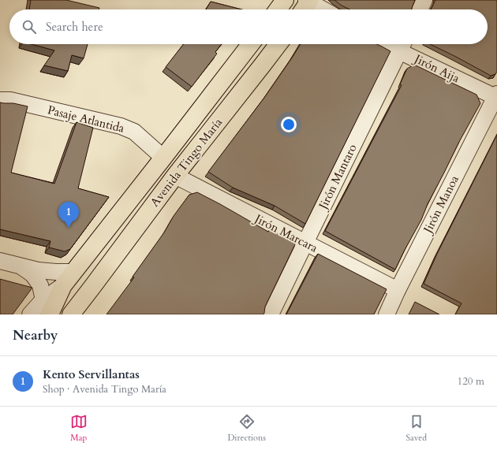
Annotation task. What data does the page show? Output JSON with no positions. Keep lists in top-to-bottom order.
{
  "streets": {
    "main road": ["Avenida Tingo María"],
    "street": [
      "Jirón Aija",
      "Pasaje Atlantida",
      "Jirón Mantaro",
      "Jirón Manoa",
      "Jirón Marcara"
    ]
  },
  "crossings": [
    ["Jirón Aija", "Jirón Mantaro"],
    ["Jirón Aija", "Jirón Manoa"],
    ["Pasaje Atlantida", "Avenida Tingo María"],
    ["Avenida Tingo María", "Jirón Marcara"],
    ["Jirón Mantaro", "Jirón Marcara"],
    ["Jirón Manoa", "Jirón Marcara"]
  ],
  "page": {
    "search": "Search here",
    "pins": "1",
    "heading": "Nearby",
    "list": [
      {
        "mark": "1",
        "name": "Kento Servillantas",
        "note": "Shop · Avenida Tingo María",
        "value": "120 m"
      }
    ],
    "nav": ["Map", "Directions", "Saved"]
  }
}
